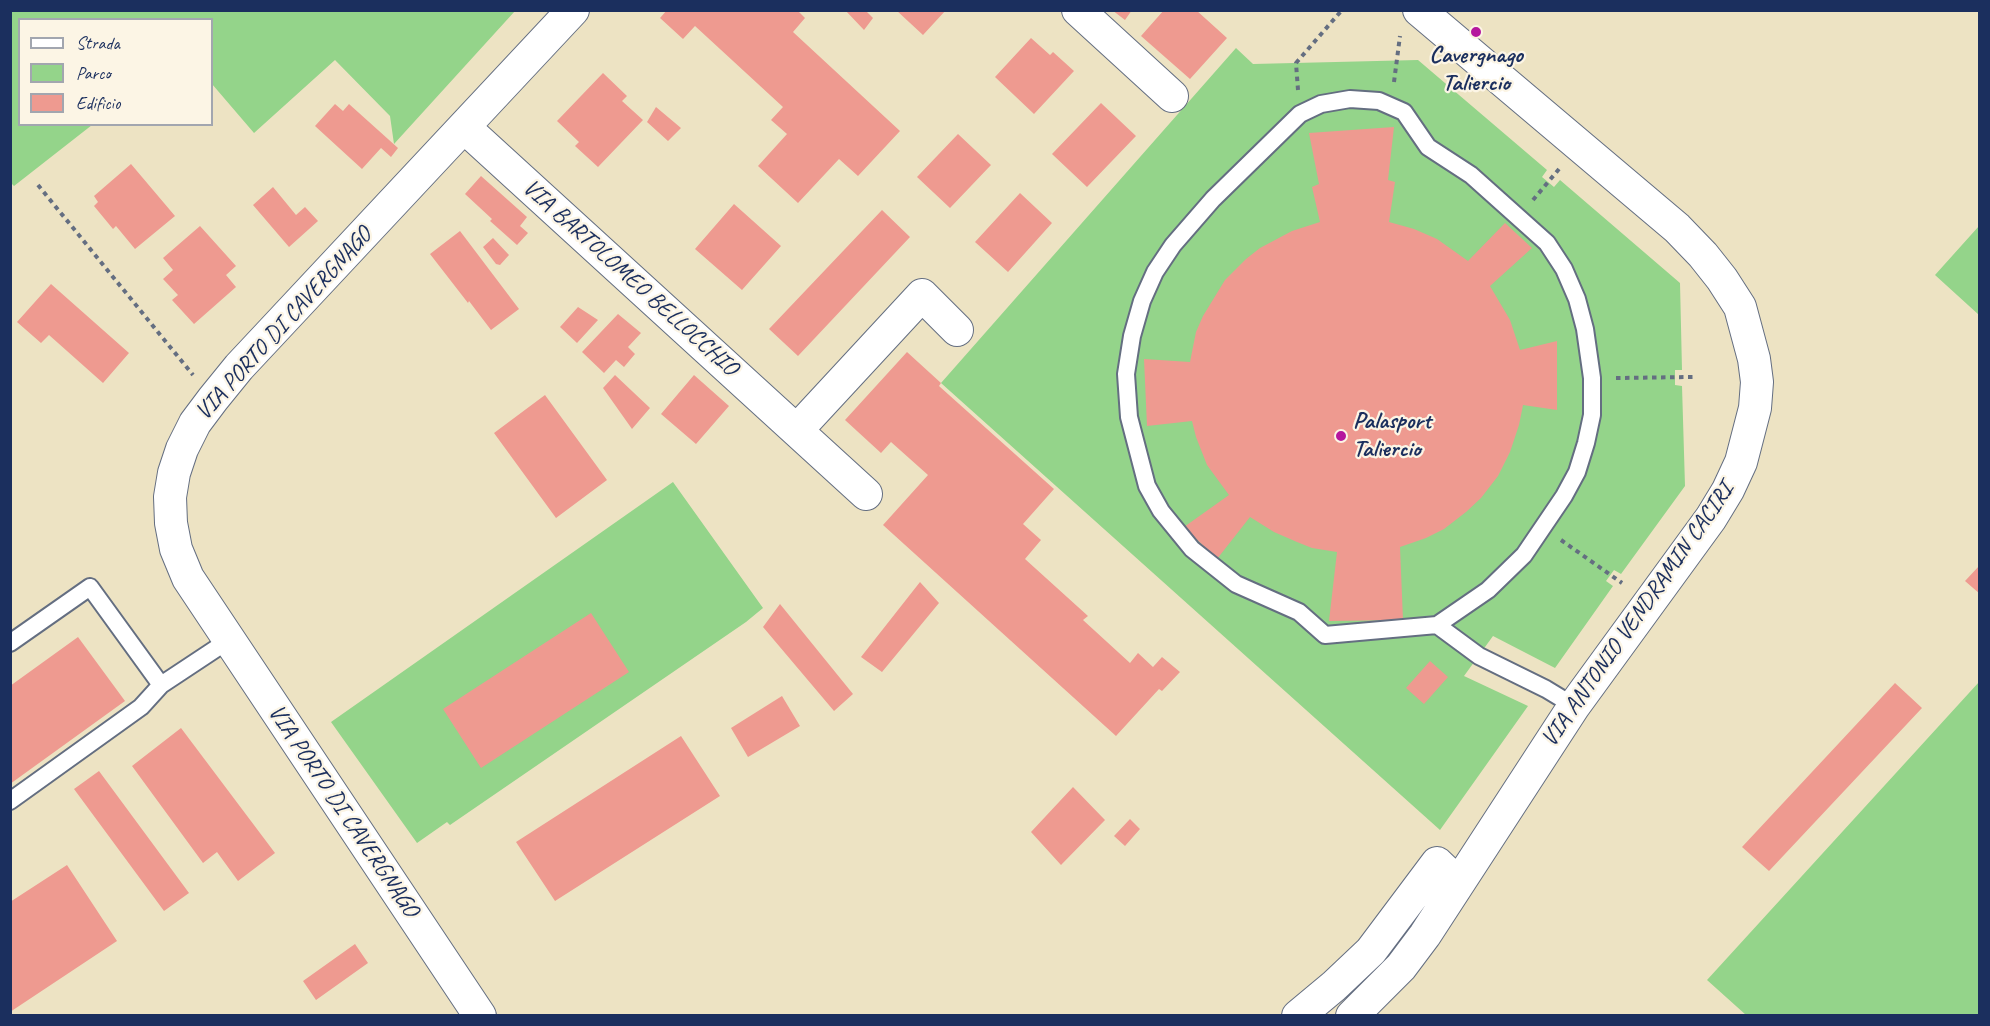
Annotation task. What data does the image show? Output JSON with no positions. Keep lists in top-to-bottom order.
{
  "streets": {
    "street": ["VIA BARTOLOMEO BELLOCCHIO", "VIA PORTO DI CAVERGNAGO", "VIA ANTONIO VENDRAMIN CACIRI"]
  },
  "crossings": [
    ["VIA BARTOLOMEO BELLOCCHIO", "VIA PORTO DI CAVERGNAGO"]
  ],
  "places": ["Cavergnago Taliercio", "Palasport Taliercio"],
  "legend": ["Strada", "Parco", "Edificio"]
}
